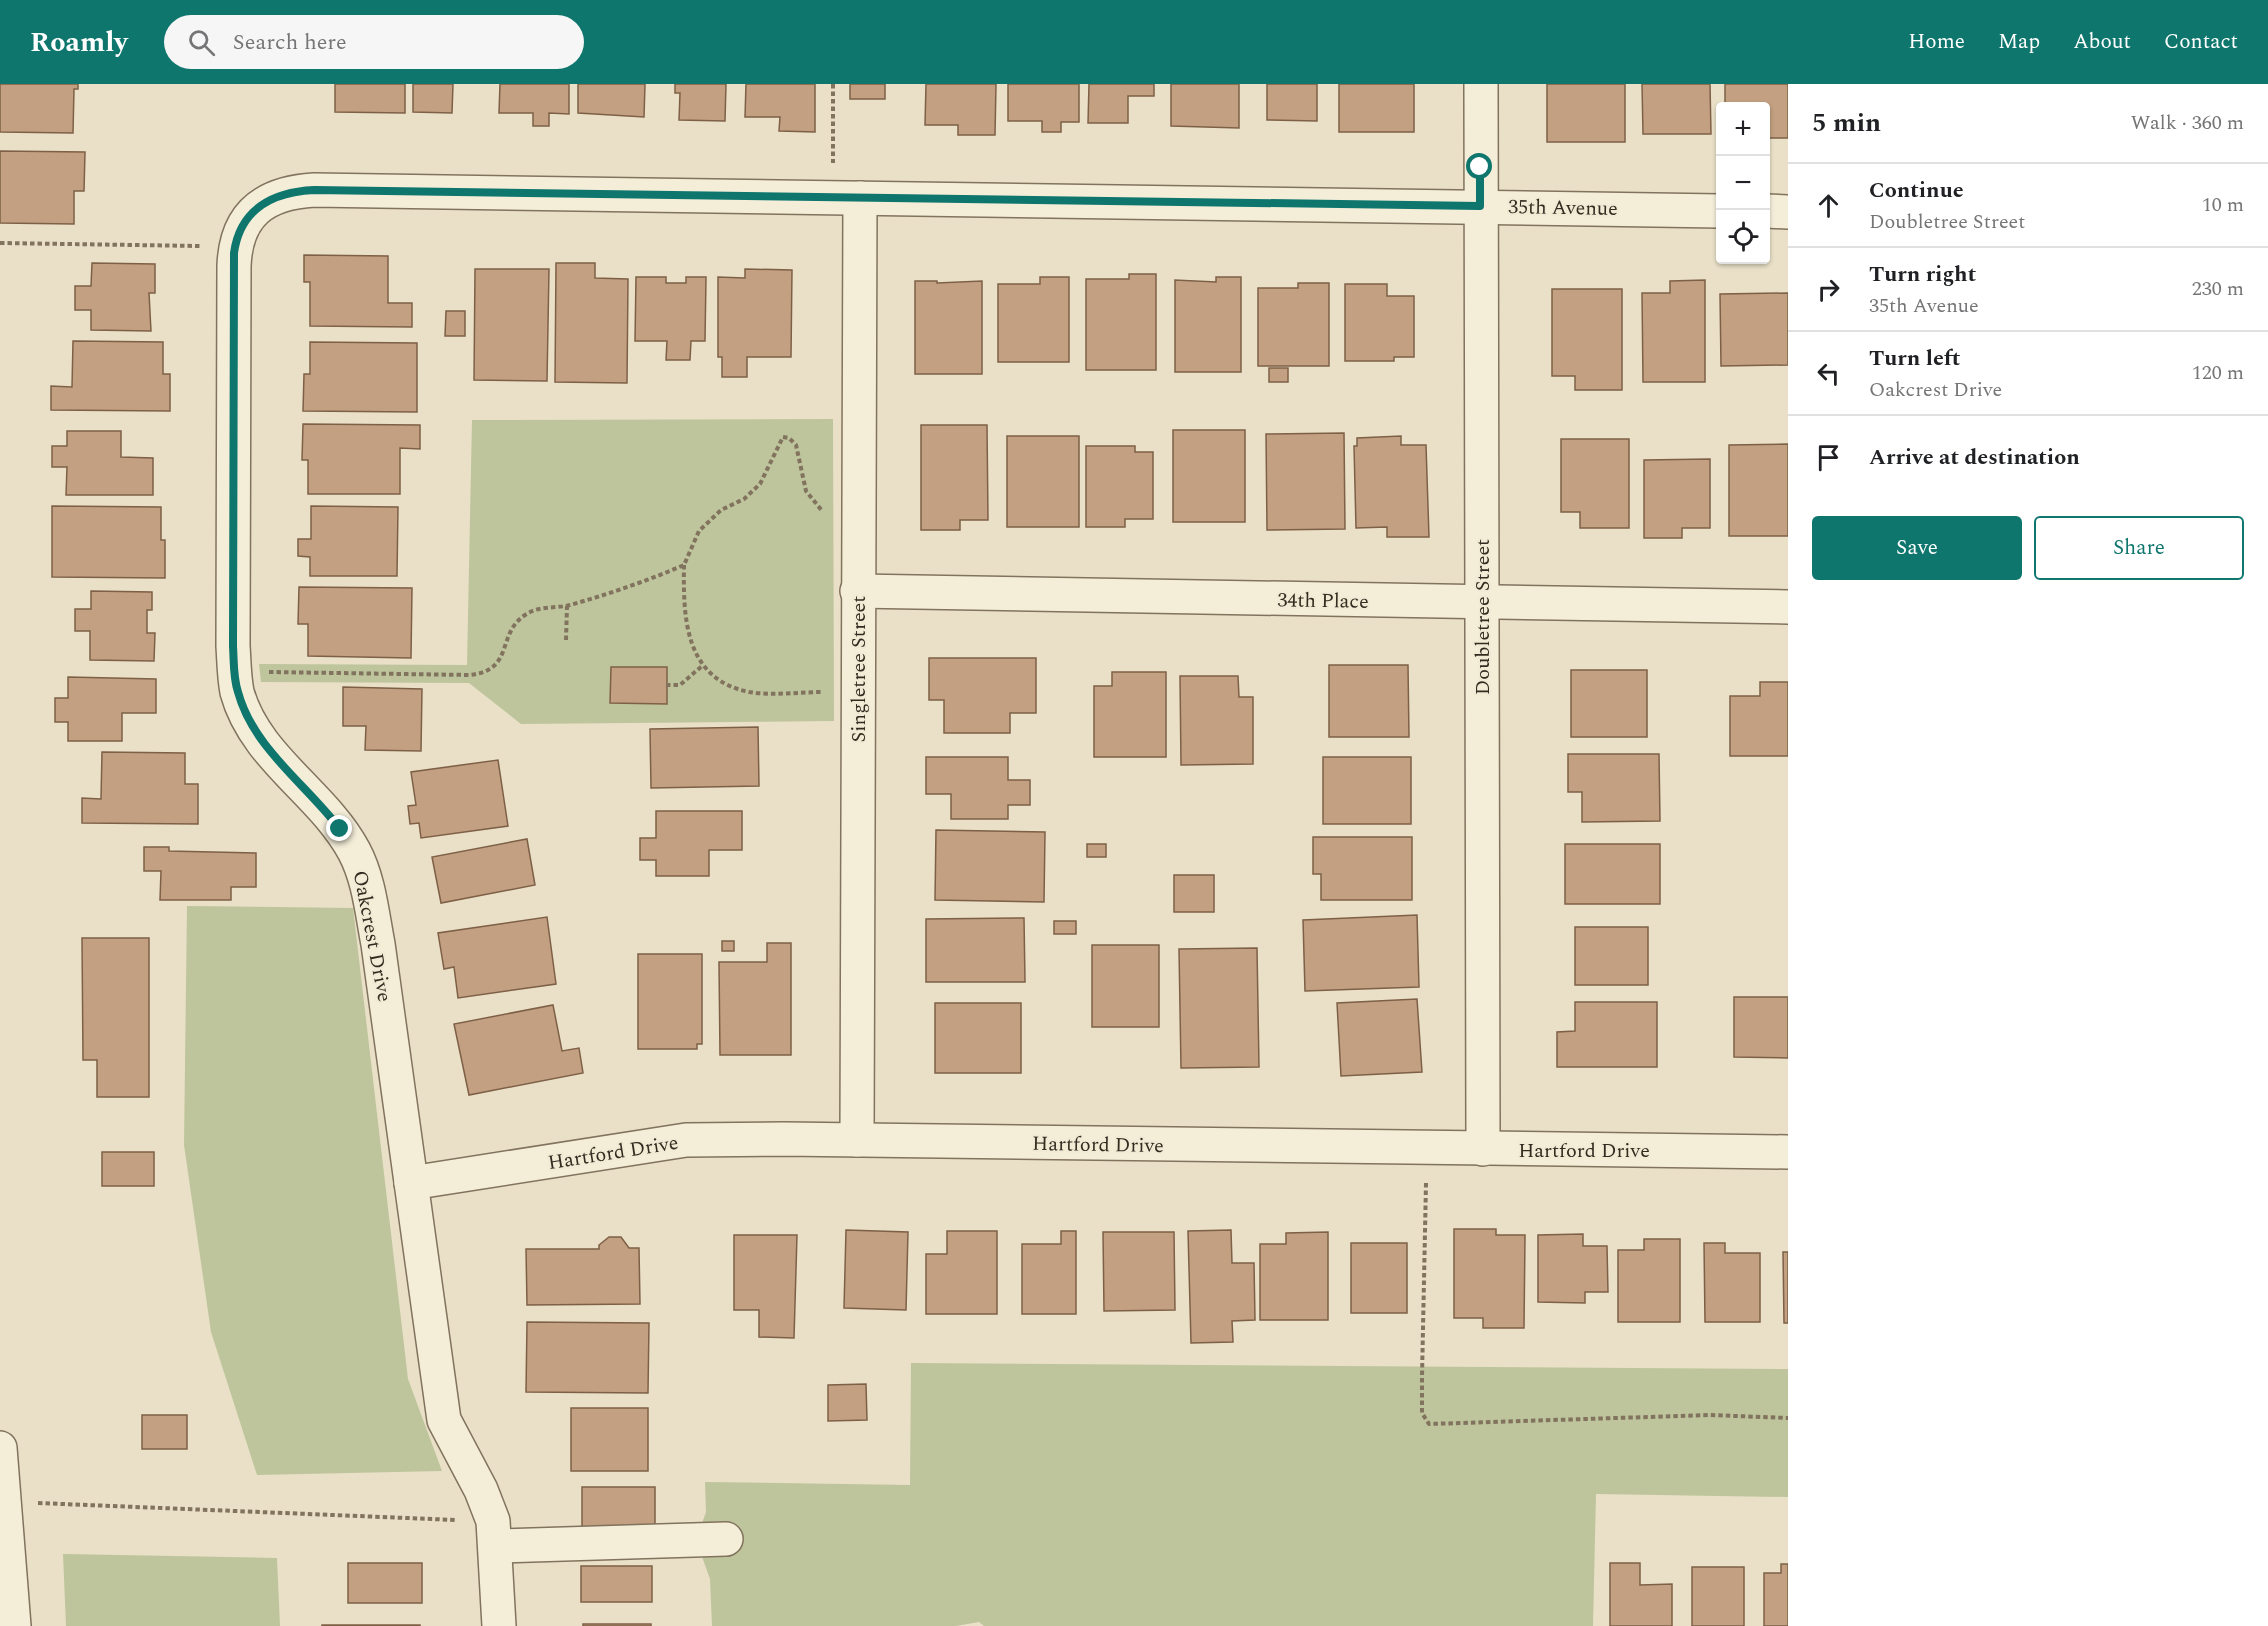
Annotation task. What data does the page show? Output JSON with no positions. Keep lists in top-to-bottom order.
{
  "streets": {
    "street": [
      "35th Avenue",
      "34th Place",
      "Doubletree Street",
      "Singletree Street",
      "Oakcrest Drive",
      "Hartford Drive"
    ]
  },
  "crossings": [
    ["35th Avenue", "Doubletree Street"],
    ["35th Avenue", "Singletree Street"],
    ["35th Avenue", "Oakcrest Drive"],
    ["34th Place", "Doubletree Street"],
    ["34th Place", "Singletree Street"],
    ["Doubletree Street", "Hartford Drive"],
    ["Singletree Street", "Hartford Drive"],
    ["Oakcrest Drive", "Hartford Drive"]
  ],
  "page": {
    "header": "Roamly",
    "search": "Search here",
    "nav": [
      "Home",
      "Map",
      "About",
      "Contact"
    ],
    "heading": ["5 min", "Walk · 360 m"],
    "map_buttons": ["+", "−"],
    "list": [
      ["Continue", "Doubletree Street", "10 m"],
      ["Turn right", "35th Avenue", "230 m"],
      ["Turn left", "Oakcrest Drive", "120 m"],
      "Arrive at destination"
    ],
    "buttons": ["Save", "Share"]
  }
}
